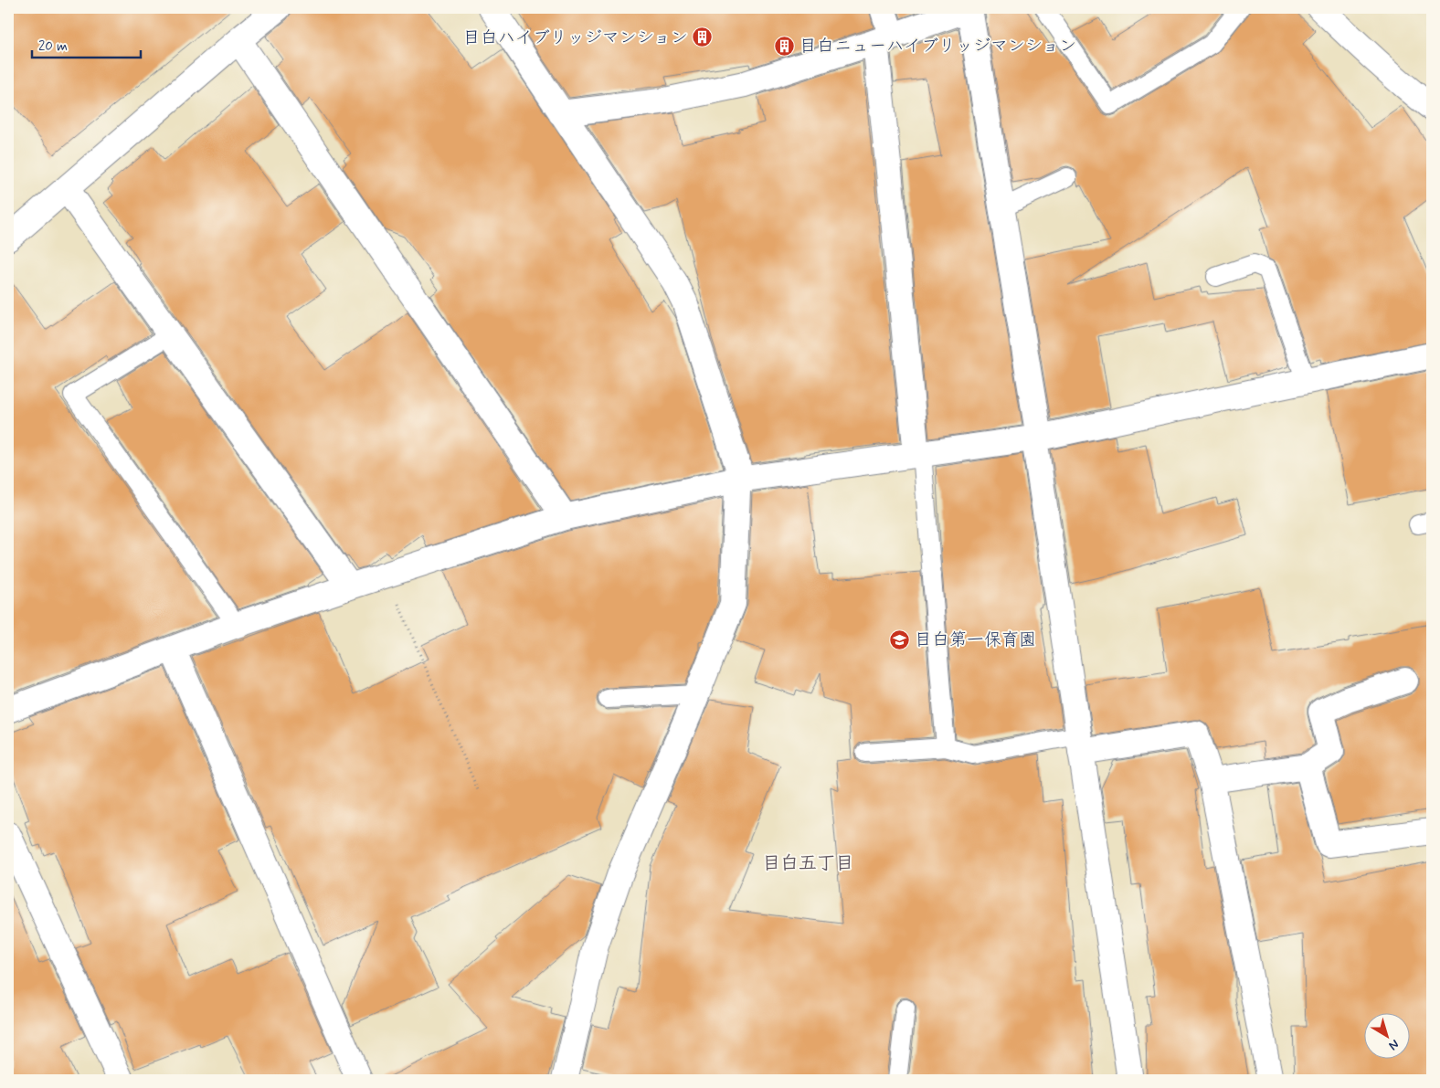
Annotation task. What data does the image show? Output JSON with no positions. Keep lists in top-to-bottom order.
{
  "districts": ["目白五丁目"],
  "places": {
    "building": ["目白ハイブリッジマンション", "目白ニューハイブリッジマンション"],
    "school or university": ["目白第一保育園"]
  },
  "scale_bar": "20 m",
  "north": "bottom right"
}
